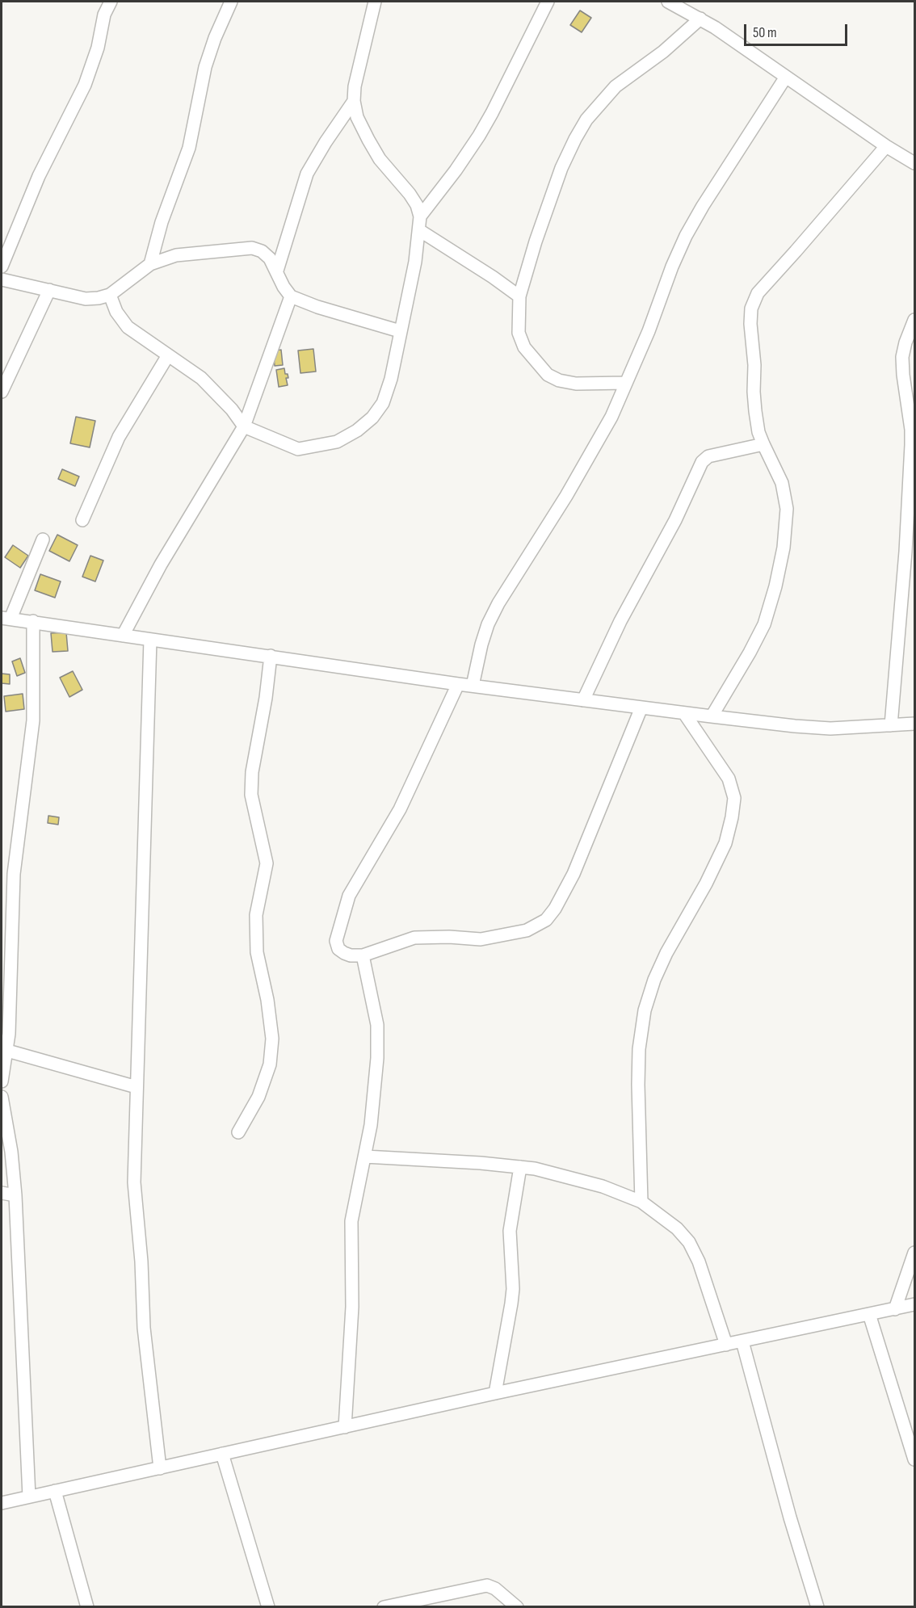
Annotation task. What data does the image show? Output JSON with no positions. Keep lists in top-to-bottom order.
{
  "scale_bar": "50 m"
}
